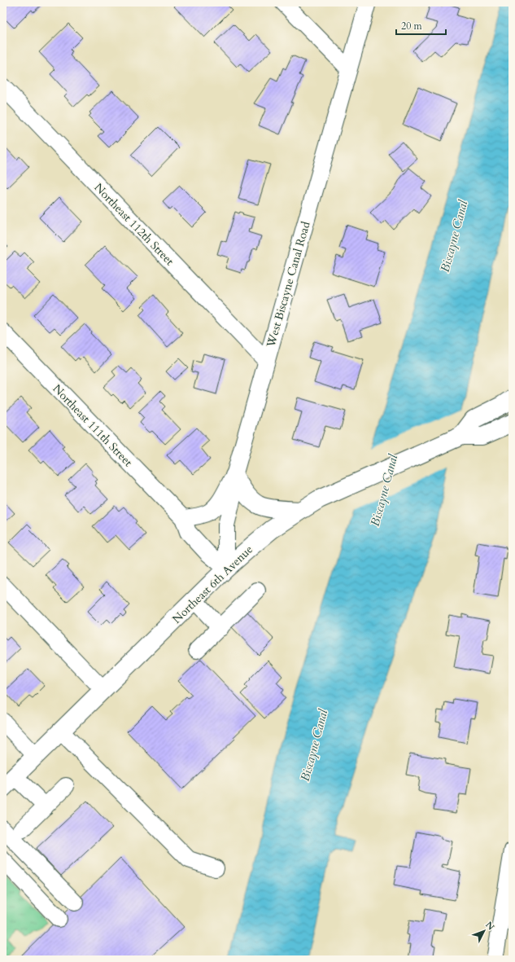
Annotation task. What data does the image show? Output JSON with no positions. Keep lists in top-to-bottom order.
{
  "streets": {
    "main road": ["Northeast 6th Avenue"],
    "street": ["Northeast 112th Street", "West Biscayne Canal Road", "Northeast 111th Street"]
  },
  "crossings": [
    ["Northeast 112th Street", "West Biscayne Canal Road"],
    ["West Biscayne Canal Road", "Northeast 6th Avenue"]
  ],
  "water": ["Biscayne Canal"],
  "scale_bar": "20 m",
  "north": "top right"
}
